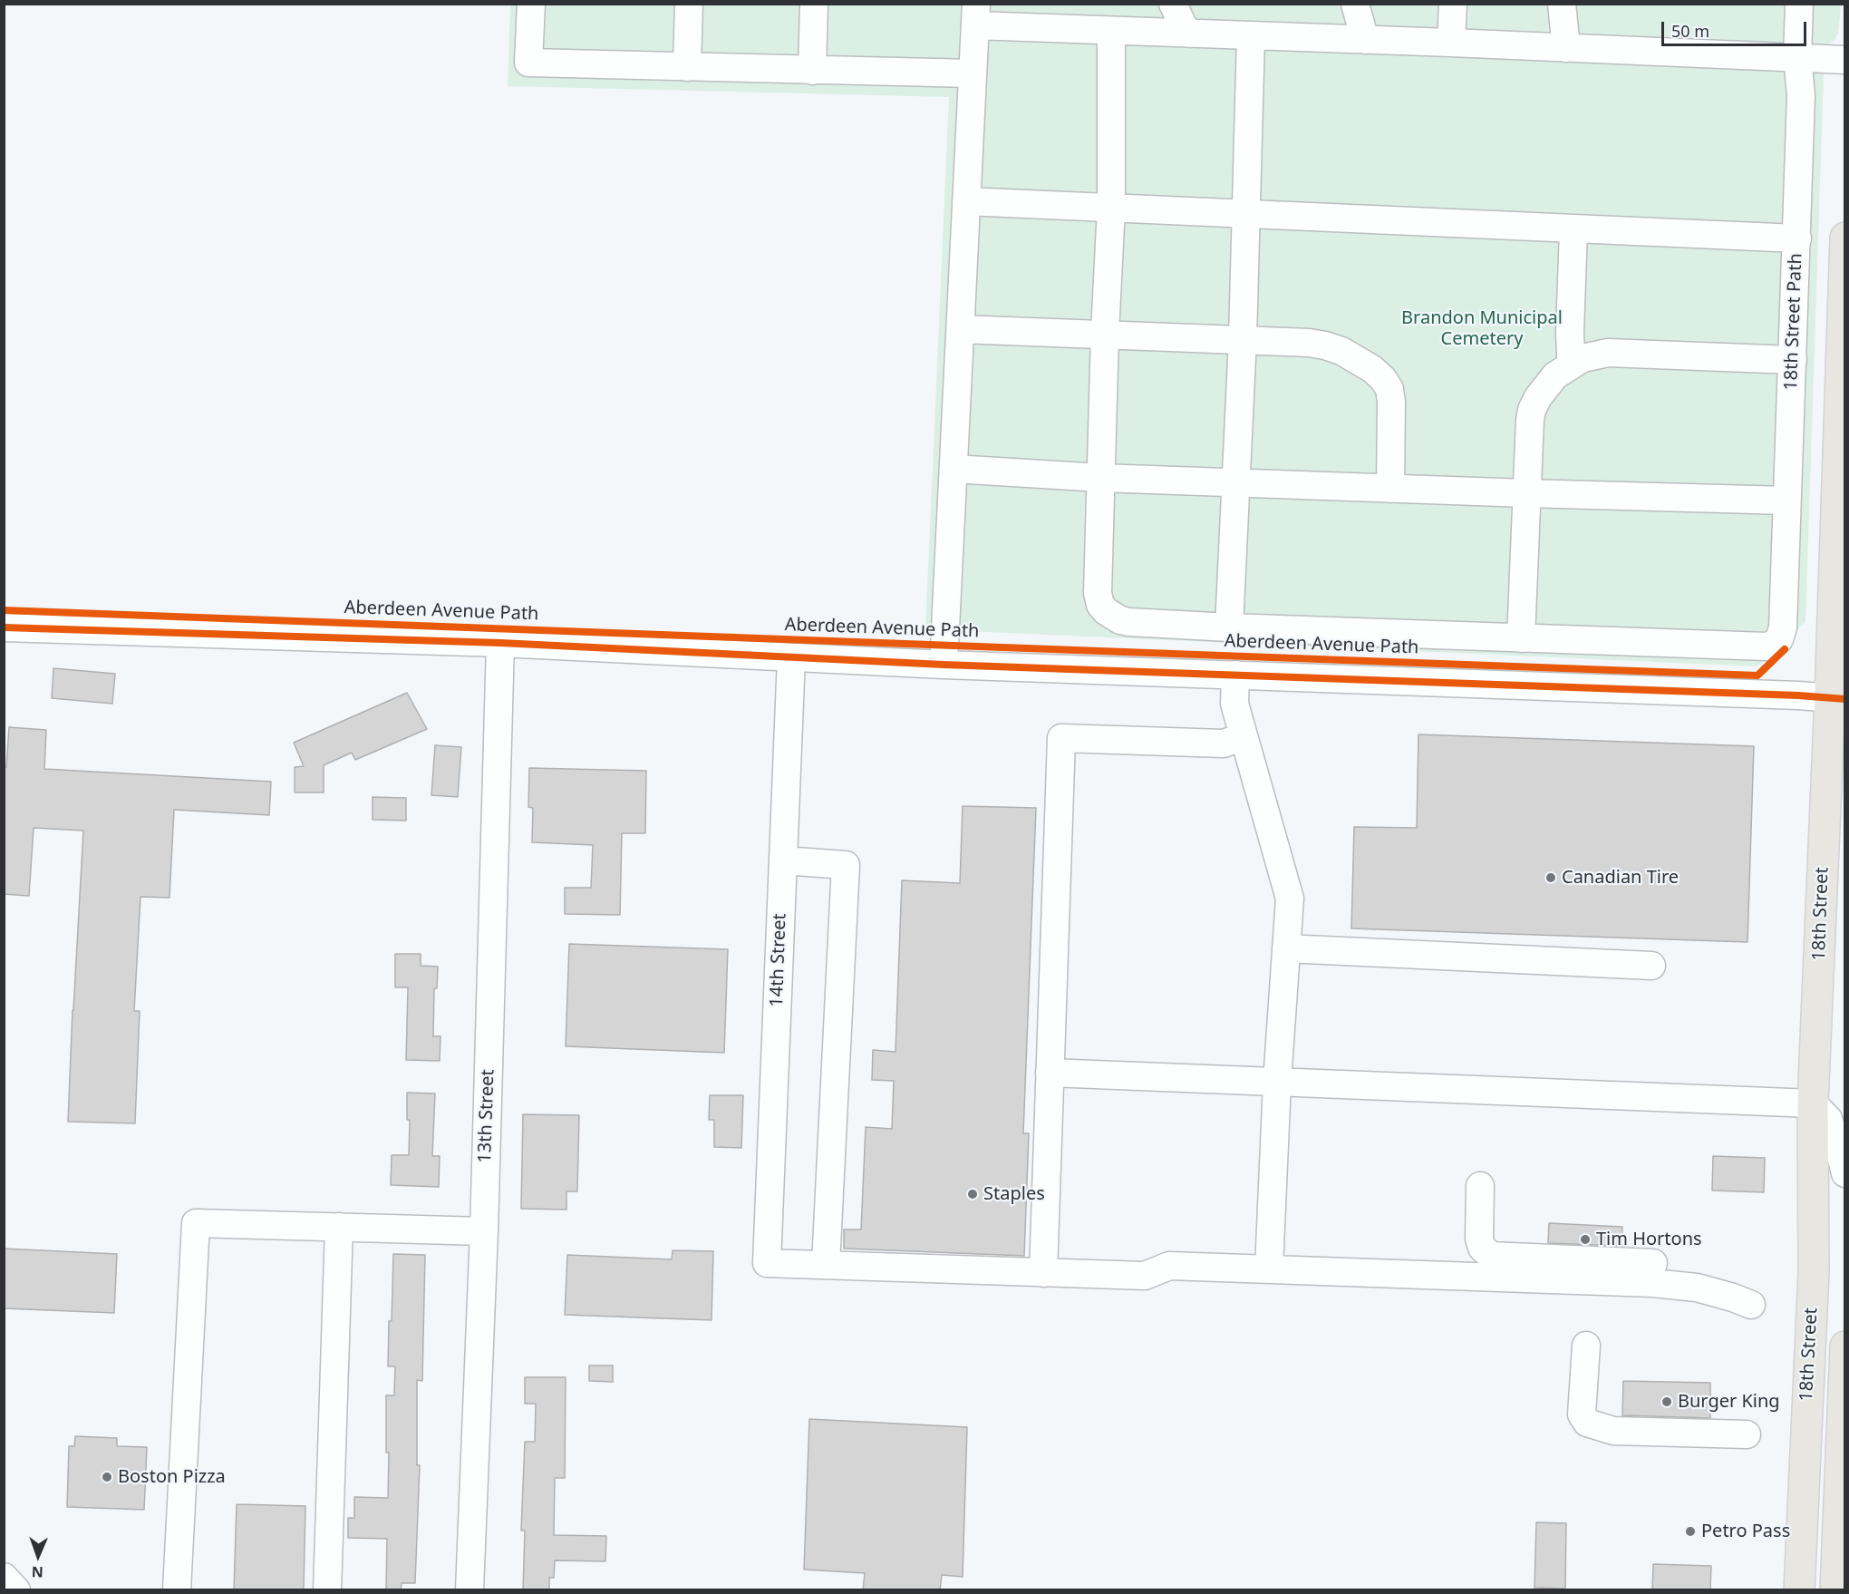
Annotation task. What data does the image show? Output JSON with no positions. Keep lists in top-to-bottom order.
{
  "streets": {
    "main road": ["18th Street"],
    "street": ["18th Street Path", "14th Street", "13th Street"],
    "cycle path": ["Aberdeen Avenue Path"]
  },
  "parks": ["Brandon Municipal Cemetery"],
  "places": [
    "Canadian Tire",
    "Staples",
    "Tim Hortons",
    "Burger King",
    "Boston Pizza",
    "Petro Pass"
  ],
  "scale_bar": "50 m",
  "north": "bottom"
}
